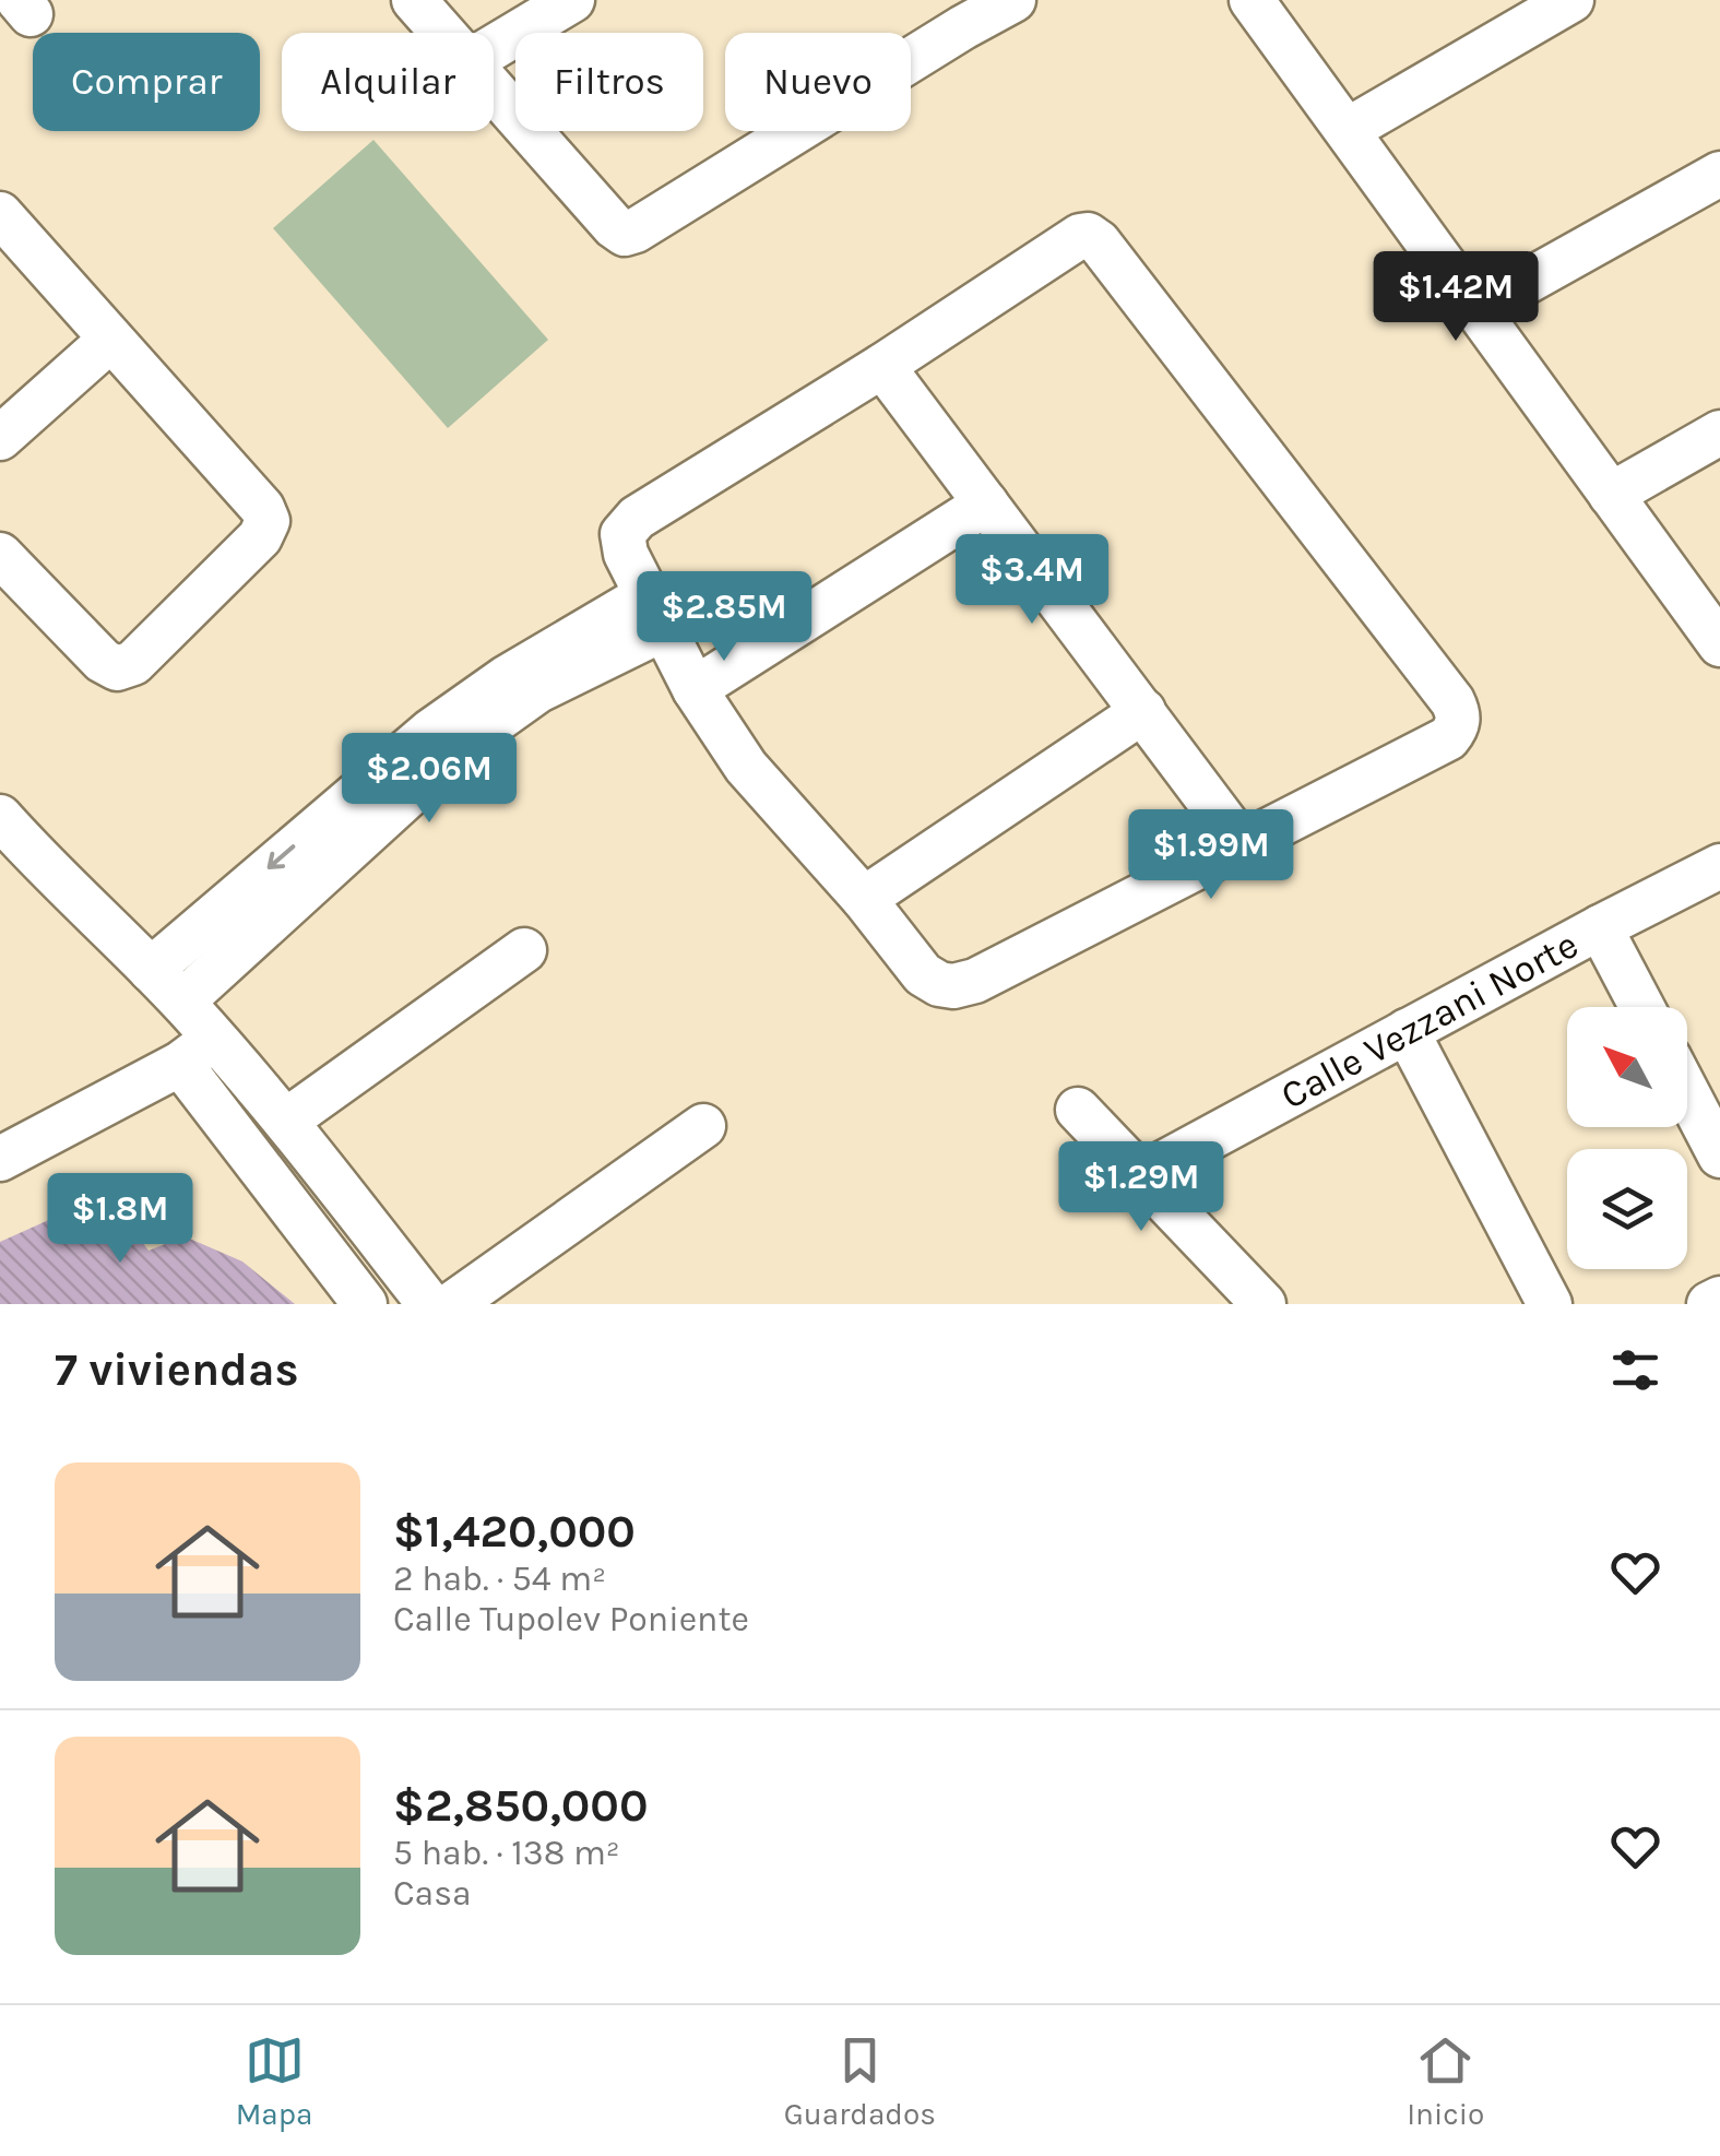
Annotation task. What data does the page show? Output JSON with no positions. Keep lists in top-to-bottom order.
{
  "streets": {
    "street": ["Calle Vezzani Norte"]
  },
  "north": "top left",
  "page": {
    "chip": [
      "Comprar",
      "Alquilar",
      "Filtros",
      "Nuevo"
    ],
    "price": [
      "$1.42M",
      "$3.4M",
      "$2.85M",
      "$2.06M",
      "$1.99M",
      "$1.29M",
      "$1.8M"
    ],
    "heading": "7 viviendas",
    "list": [
      {
        "name": "$1,420,000",
        "note": "2 hab. · 54 m² · Calle Tupolev Poniente"
      },
      {
        "name": "$2,850,000",
        "note": "5 hab. · 138 m² · Casa"
      }
    ],
    "tabs": ["Mapa", "Guardados", "Inicio"]
  }
}
